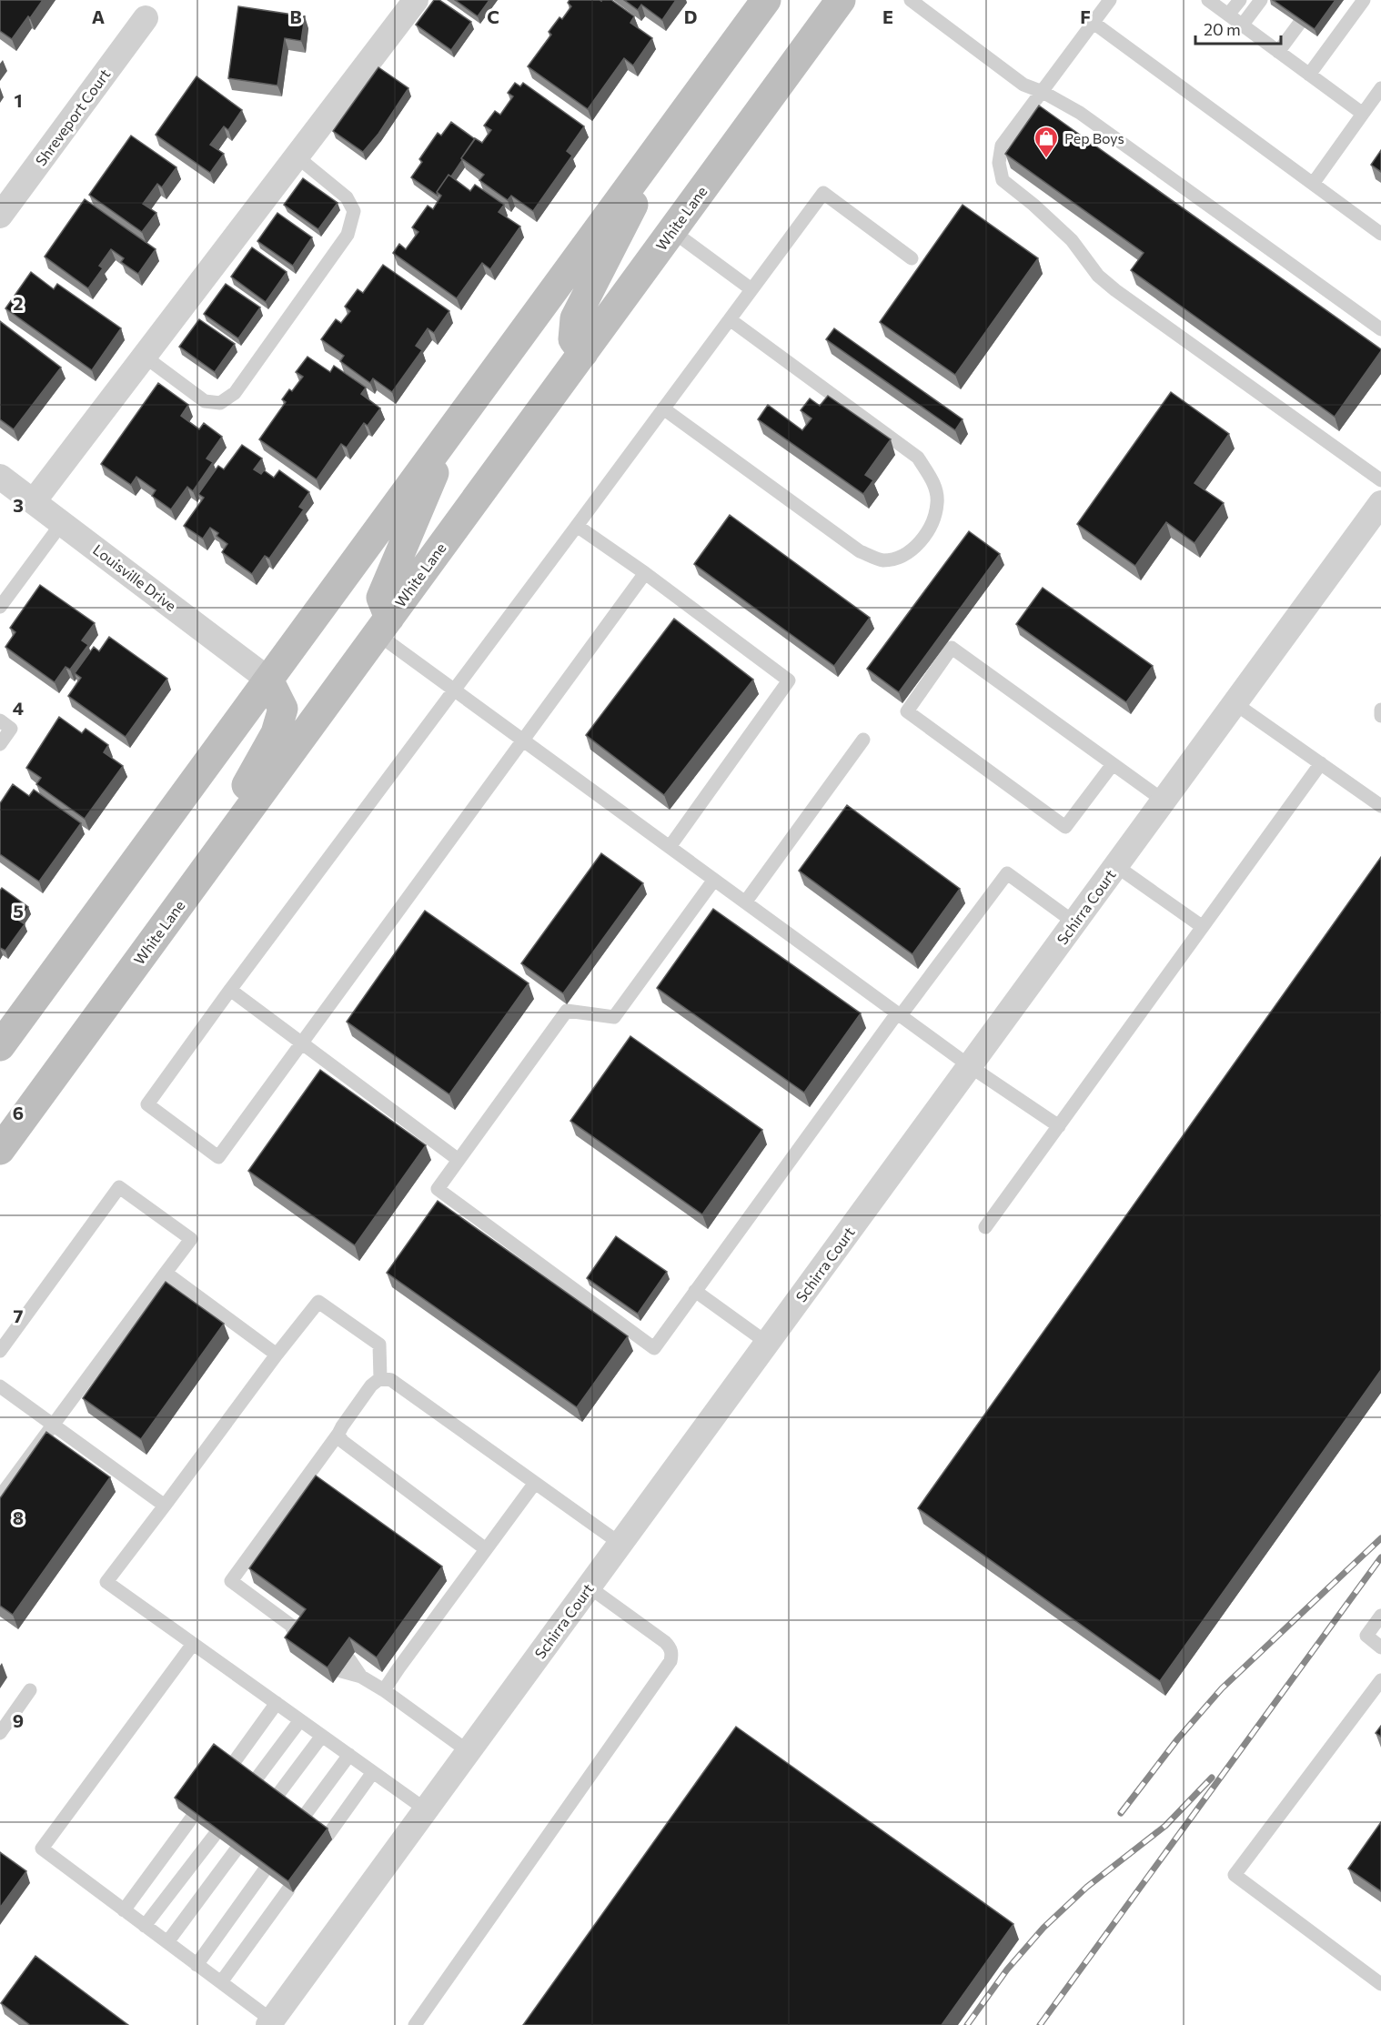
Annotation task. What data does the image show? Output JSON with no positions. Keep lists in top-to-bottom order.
{
  "streets": {
    "main road": ["White Lane"],
    "street": ["Shreveport Court", "Louisville Drive", "Schirra Court"]
  },
  "places": {
    "shop": ["Pep Boys"]
  },
  "scale_bar": "20 m",
  "grid": {
    "columns": [
      "A",
      "B",
      "C",
      "D",
      "E",
      "F"
    ],
    "rows": [
      "1",
      "2",
      "3",
      "4",
      "5",
      "6",
      "7",
      "8",
      "9"
    ]
  }
}
